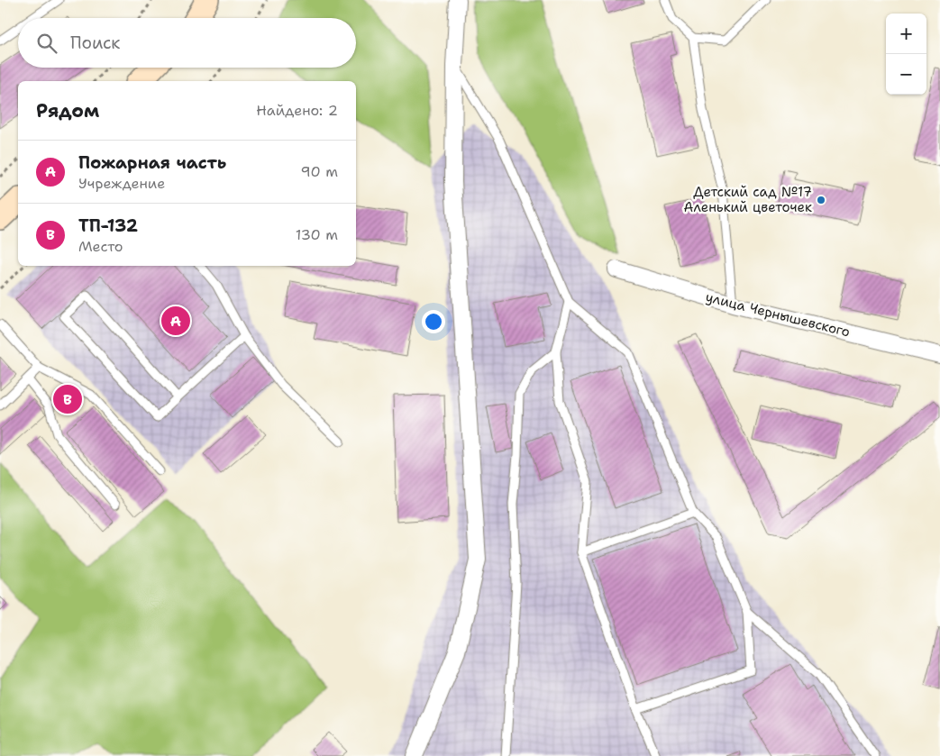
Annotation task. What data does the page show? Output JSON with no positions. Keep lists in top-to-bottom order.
{
  "streets": {
    "street": ["улица Чернышевского"]
  },
  "places": ["Детский сад №17 Аленький цветочек"],
  "page": {
    "map_buttons": ["+", "−"],
    "search": "Поиск",
    "heading": ["Рядом", "Найдено: 2"],
    "list": [
      {
        "mark": "A",
        "name": "Пожарная часть",
        "note": "Учреждение",
        "value": "90 m"
      },
      {
        "mark": "B",
        "name": "ТП-132",
        "note": "Место",
        "value": "130 m"
      }
    ],
    "pins": ["A", "B"]
  }
}
